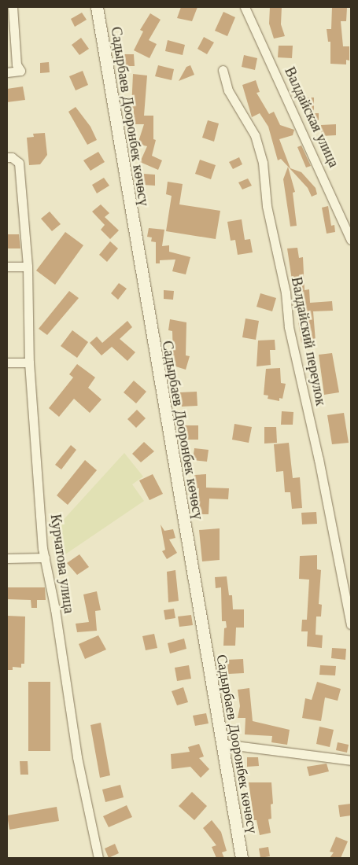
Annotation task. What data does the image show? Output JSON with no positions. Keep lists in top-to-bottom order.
{
  "streets": {
    "main road": ["Садырбаев Дооронбек көчөсү"],
    "street": ["Валдайская улица", "Валдайский переулок", "Курчатова улица"]
  }
}
